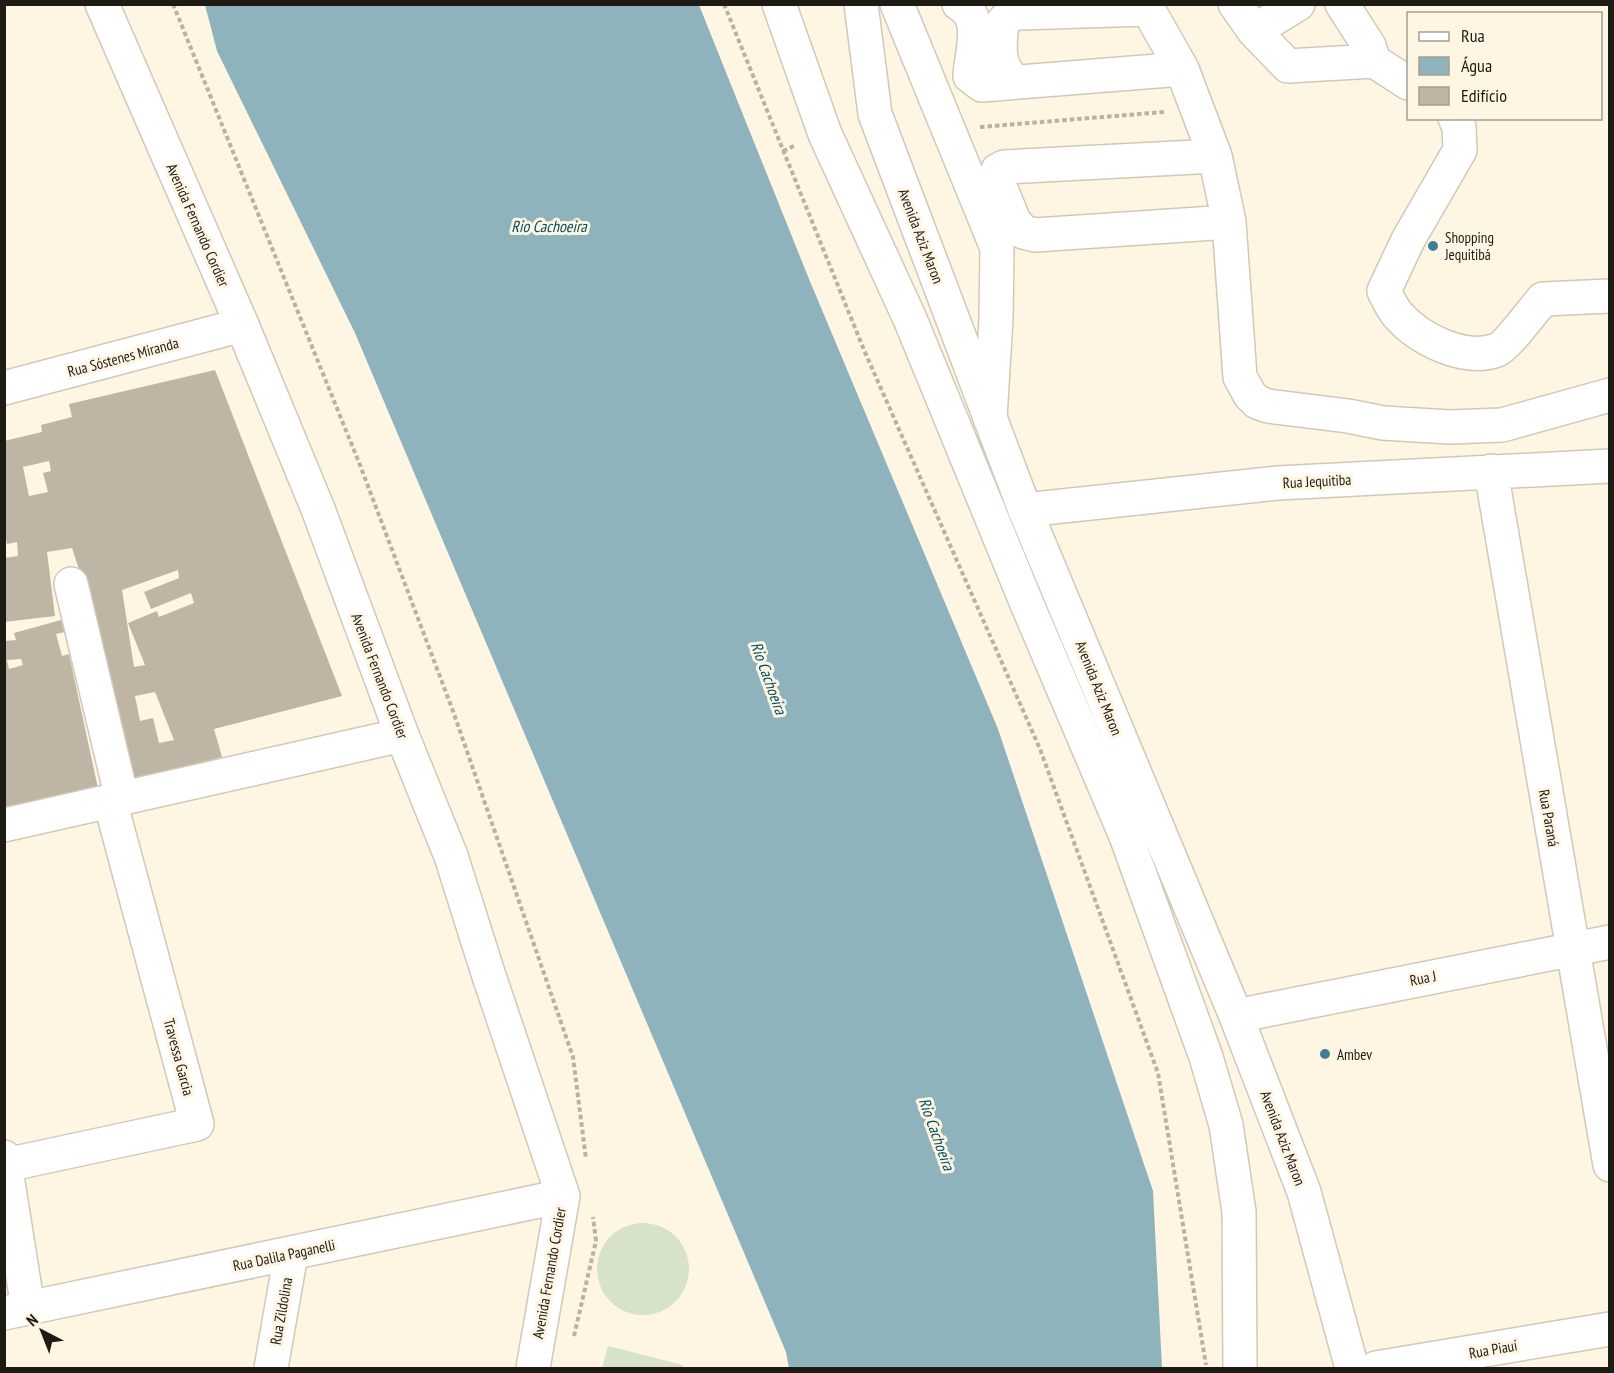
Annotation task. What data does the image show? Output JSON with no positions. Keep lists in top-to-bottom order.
{
  "streets": {
    "main road": [
      "Avenida Fernando Cordier",
      "Avenida Aziz Maron",
      "Rua Sóstenes Miranda",
      "Rua Jequitiba",
      "Rua Paraná",
      "Rua J",
      "Travessa Garcia",
      "Rua Dalila Paganelli",
      "Rua Zildolina",
      "Rua Piauí"
    ]
  },
  "crossings": [
    ["Avenida Fernando Cordier", "Rua Sóstenes Miranda"],
    ["Avenida Fernando Cordier", "Rua Dalila Paganelli"],
    ["Avenida Aziz Maron", "Rua Jequitiba"],
    ["Avenida Aziz Maron", "Rua J"],
    ["Rua Jequitiba", "Rua Paraná"],
    ["Rua Paraná", "Rua J"],
    ["Rua Dalila Paganelli", "Rua Zildolina"]
  ],
  "water": ["Rio Cachoeira"],
  "places": ["Shopping Jequitibá", "Ambev"],
  "legend": ["Rua", "Água", "Edifício"],
  "north": "top left"
}
